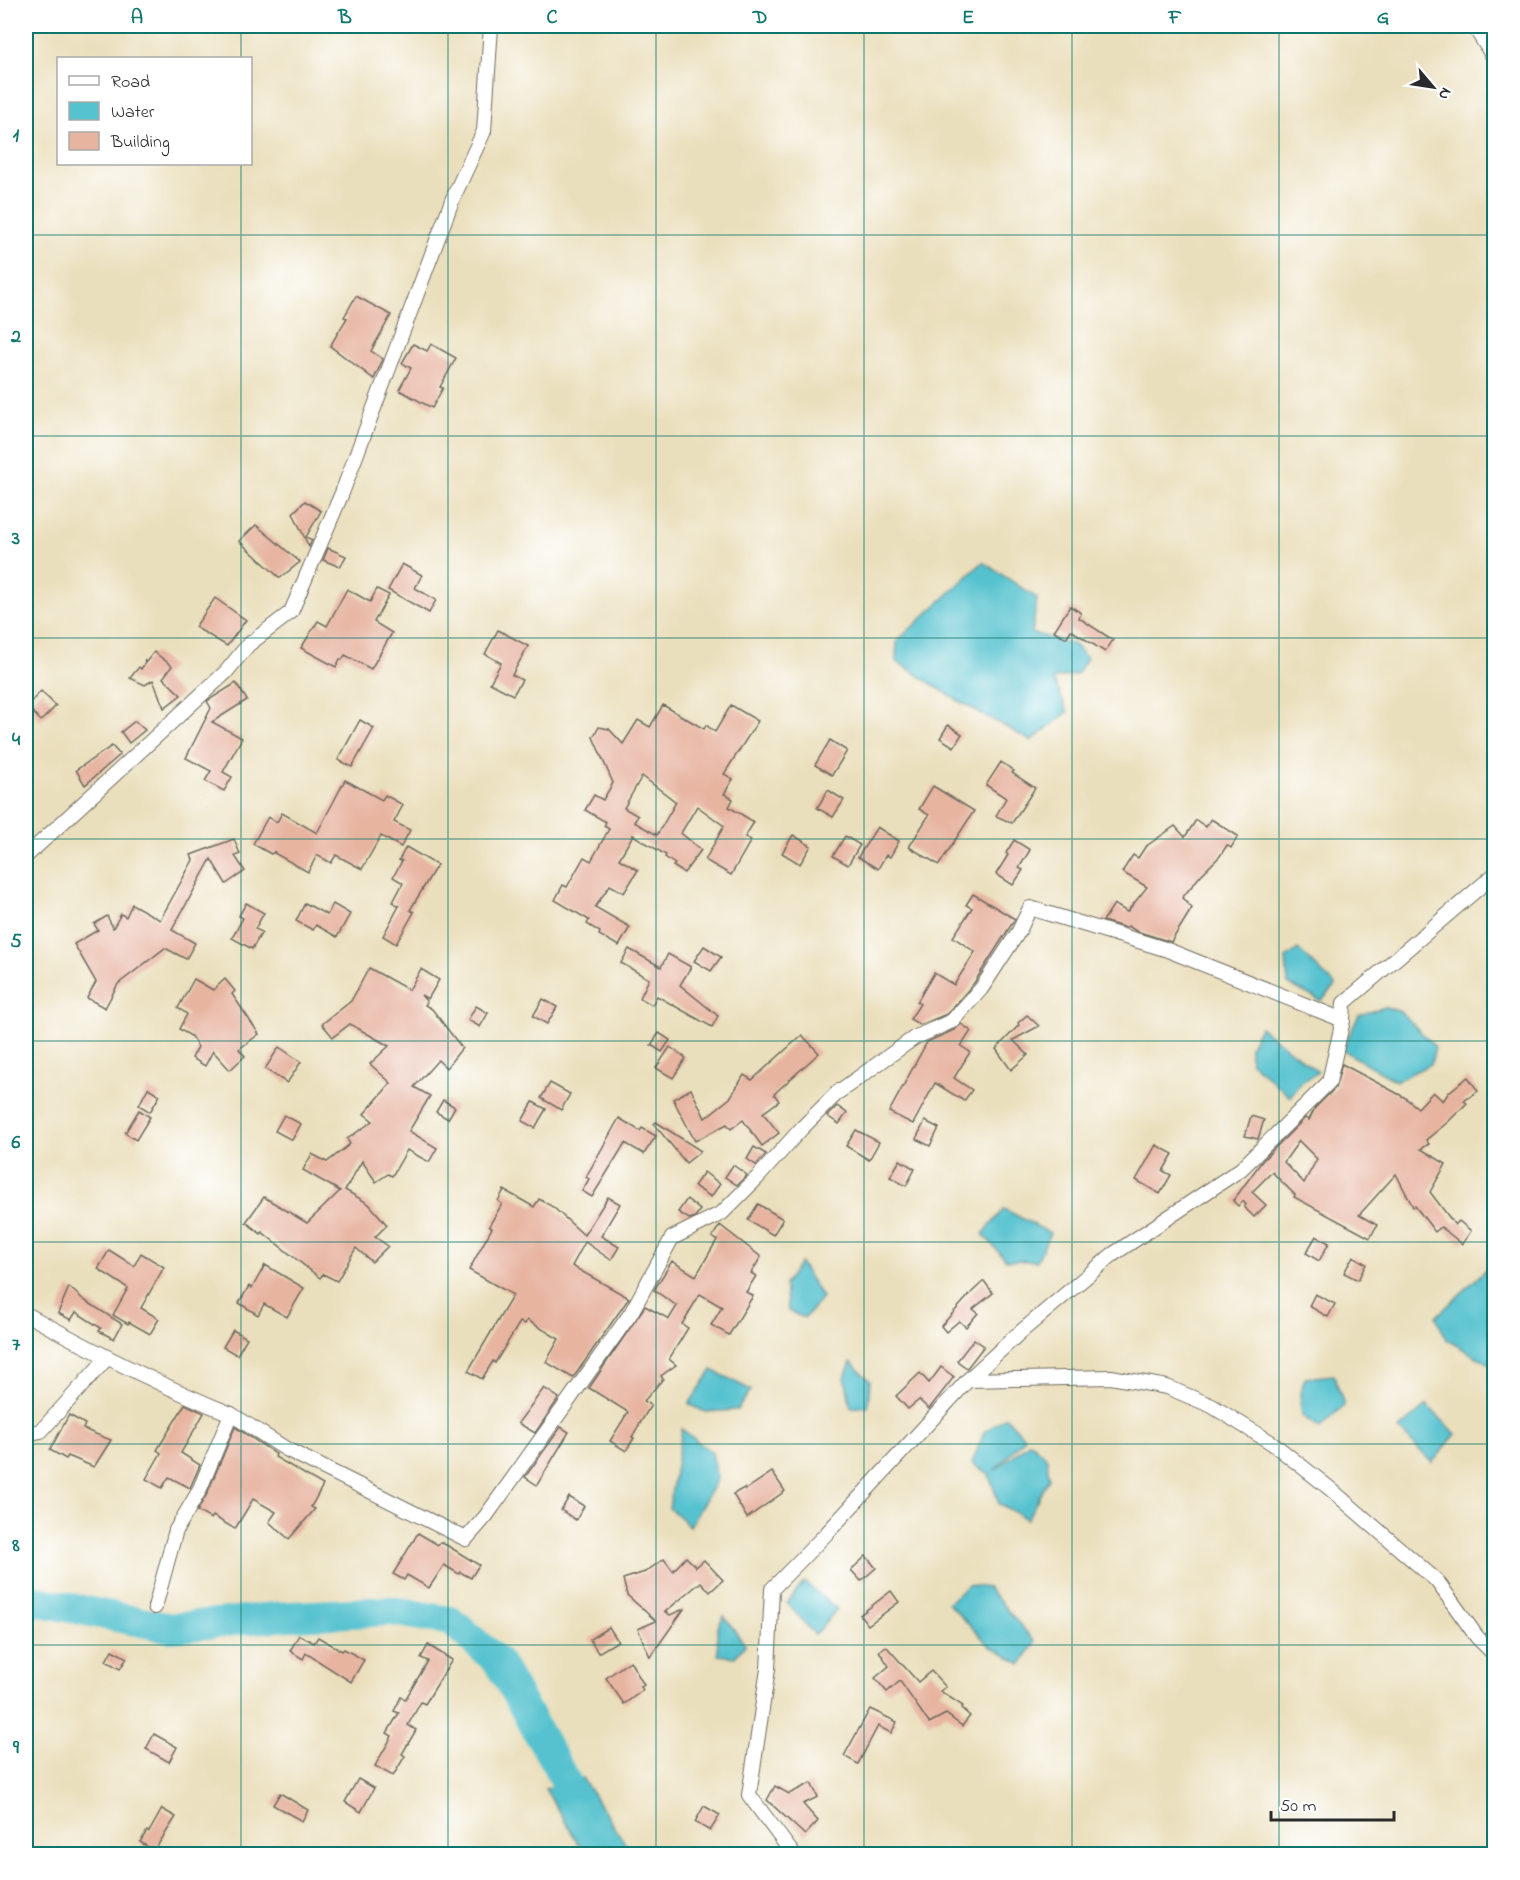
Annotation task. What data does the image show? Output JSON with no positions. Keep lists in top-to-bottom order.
{
  "legend": ["Road", "Water", "Building"],
  "scale_bar": "50 m",
  "north": "bottom right",
  "grid": {
    "columns": [
      "A",
      "B",
      "C",
      "D",
      "E",
      "F",
      "G"
    ],
    "rows": [
      "1",
      "2",
      "3",
      "4",
      "5",
      "6",
      "7",
      "8",
      "9"
    ]
  }
}
